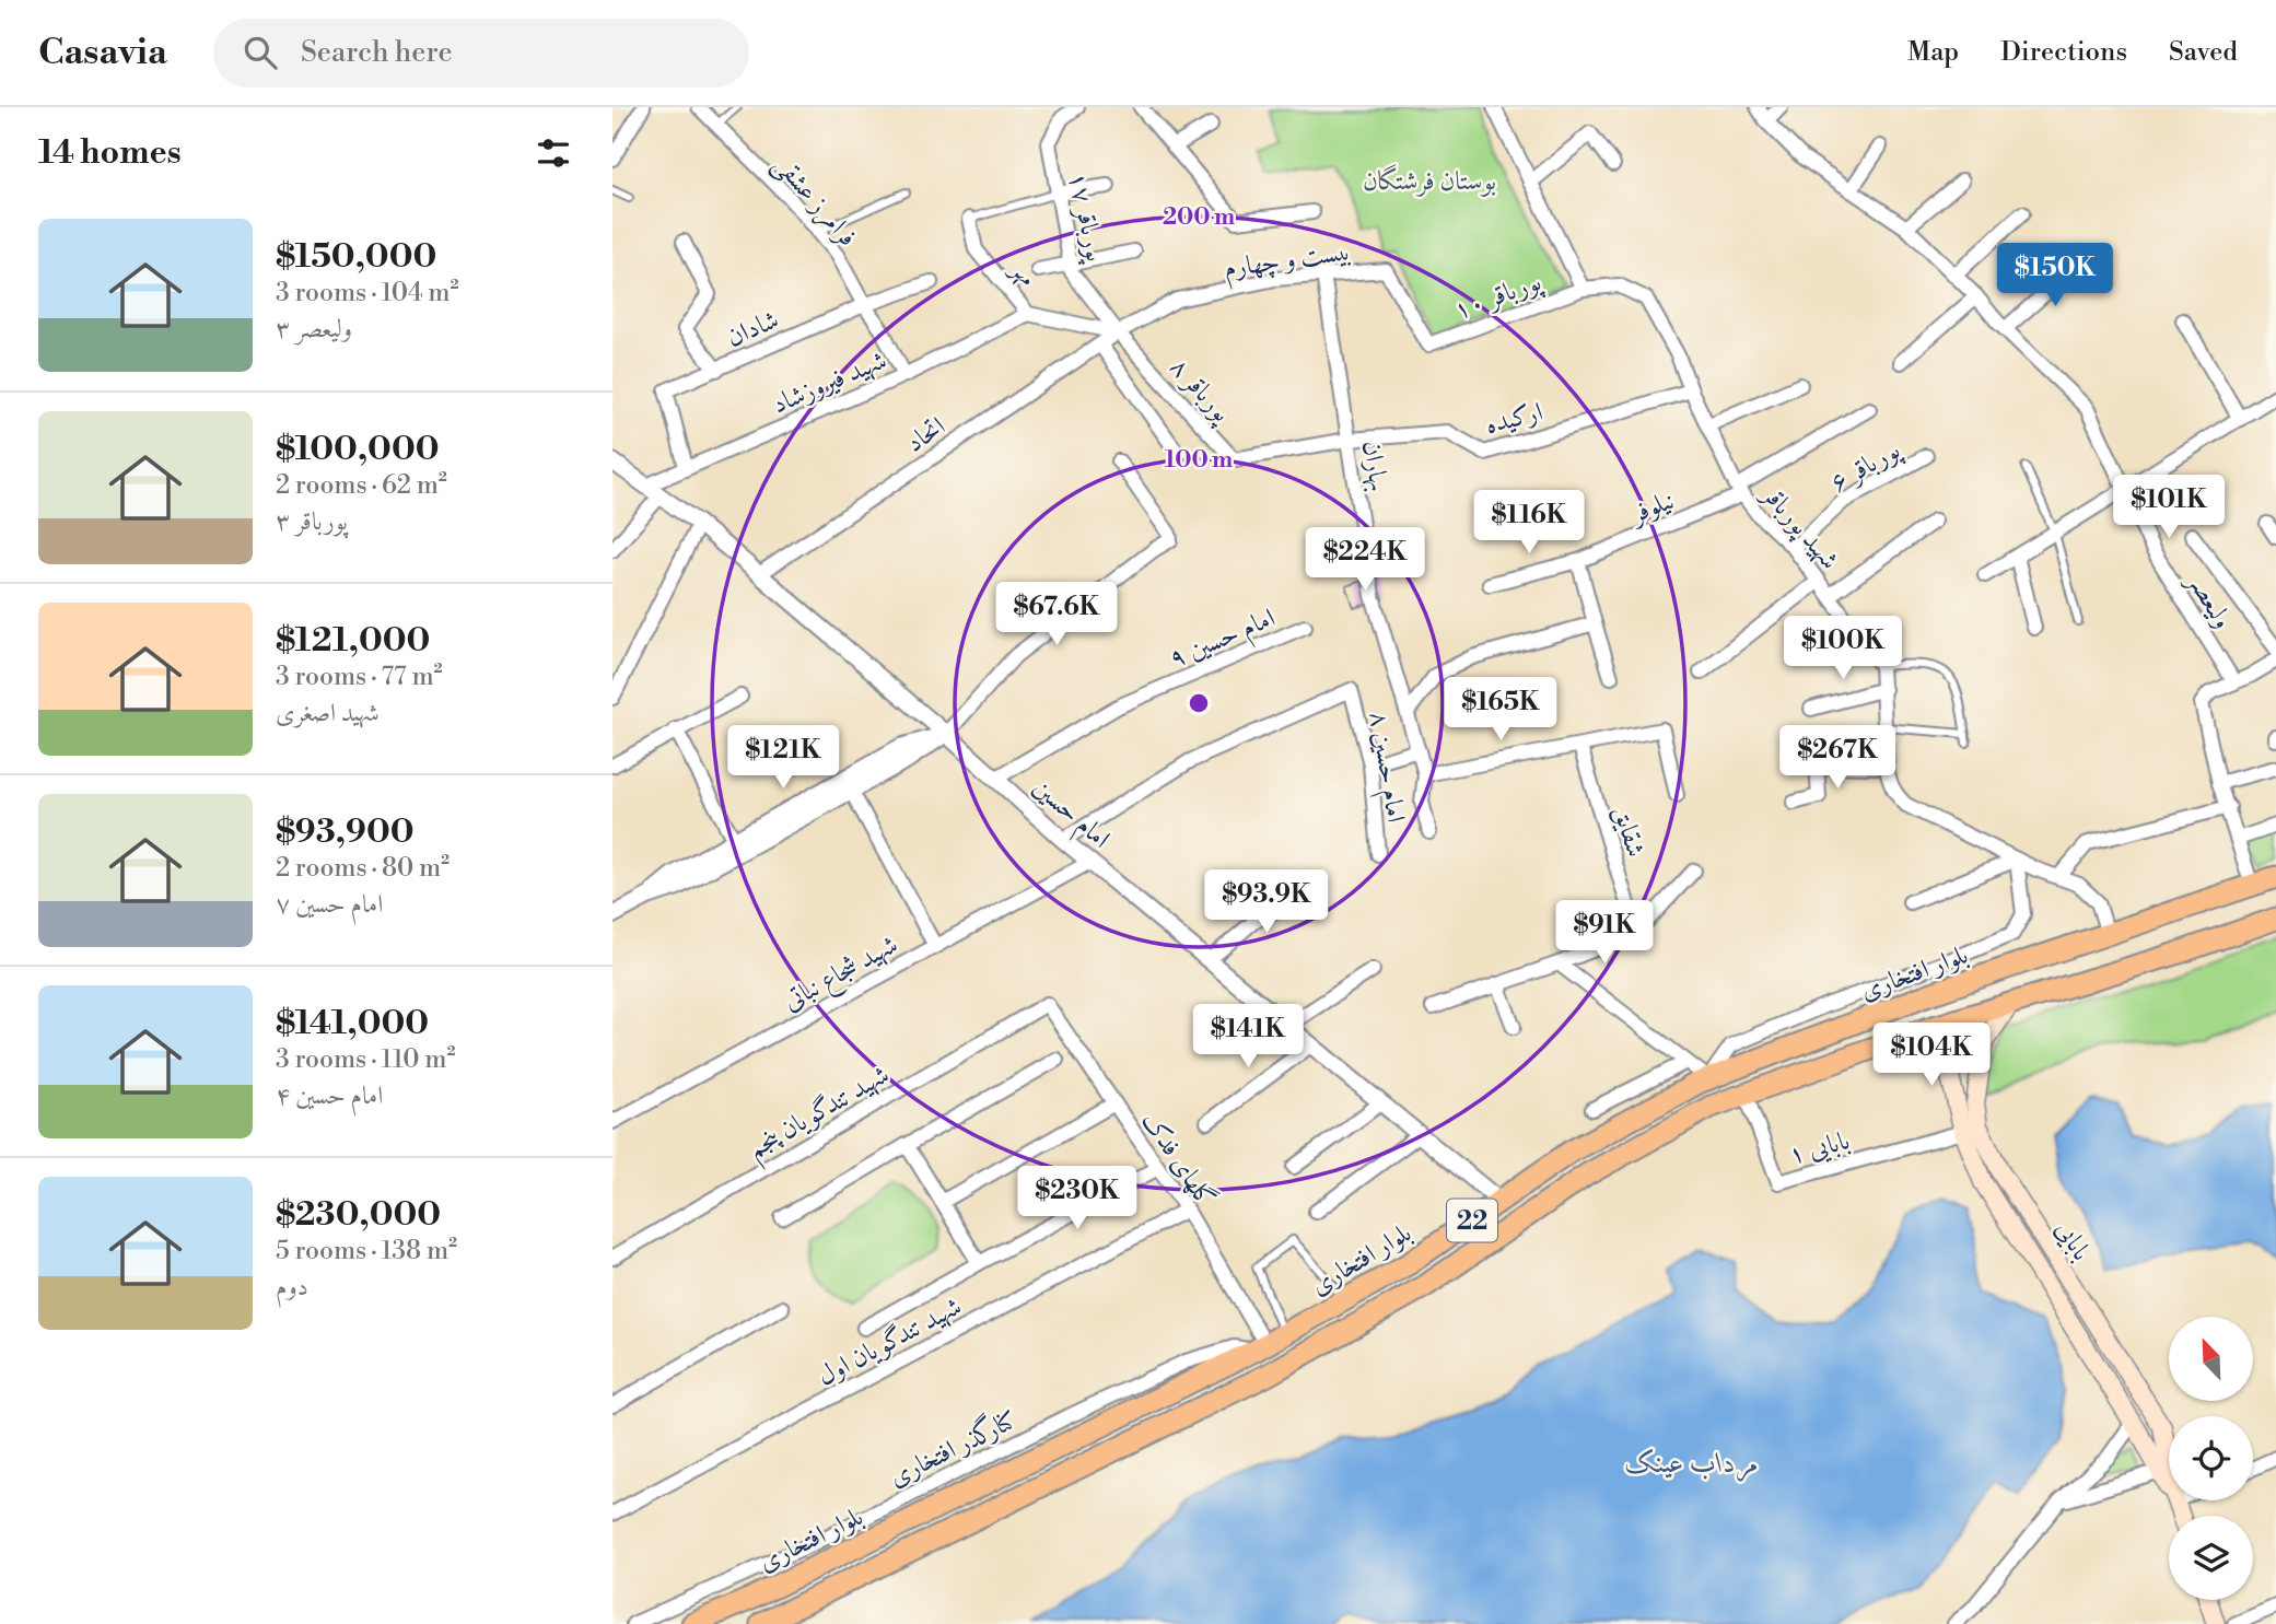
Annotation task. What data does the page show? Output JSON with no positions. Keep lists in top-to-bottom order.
{
  "streets": {
    "highway": ["بلوار افتخاری", "22"],
    "main road": ["بابایی"],
    "street": [
      "فرامرز عشقی",
      "پورباقر ۱۷",
      "بیست و چهارم",
      "مهر",
      "پورباقر ۱۰",
      "شادان",
      "شهید فیروزشاد",
      "پورباقر ۸",
      "ارکیده",
      "اتحاد",
      "بهاران",
      "پورباقر ۶",
      "نیلوفر",
      "شهید پورباقر",
      "ولیعصر",
      "امام حسین ۹",
      "امام حسین ۸",
      "امام حسین",
      "شقایق",
      "شهید شجاع نباتی",
      "شهید تندگویان پنجم",
      "بابایی ۱",
      "گلهای فدک",
      "شهید تندگویان اول",
      "کنارگذر افتخاری"
    ]
  },
  "crossings": [
    ["فرامرز عشقی", "شادان"],
    ["فرامرز عشقی", "شهید فیروزشاد"],
    ["پورباقر ۱۷", "بیست و چهارم"],
    ["پورباقر ۱۷", "مهر"],
    ["پورباقر ۱۷", "پورباقر ۸"],
    ["پورباقر ۱۷", "اتحاد"],
    ["بیست و چهارم", "مهر"],
    ["بیست و چهارم", "پورباقر ۱۰"],
    ["بیست و چهارم", "پورباقر ۸"],
    ["بیست و چهارم", "اتحاد"],
    ["بیست و چهارم", "بهاران"],
    ["مهر", "شهید فیروزشاد"],
    ["مهر", "پورباقر ۸"],
    ["مهر", "اتحاد"],
    ["پورباقر ۱۰", "شهید پورباقر"],
    ["شادان", "شهید فیروزشاد"],
    ["شهید فیروزشاد", "امام حسین"],
    ["پورباقر ۸", "ارکیده"],
    ["پورباقر ۸", "اتحاد"],
    ["پورباقر ۸", "بهاران"],
    ["ارکیده", "بهاران"],
    ["ارکیده", "شهید پورباقر"],
    ["اتحاد", "امام حسین"],
    ["پورباقر ۶", "شهید پورباقر"],
    ["نیلوفر", "شهید پورباقر"],
    ["شهید پورباقر", "بلوار افتخاری"],
    ["امام حسین ۹", "امام حسین"],
    ["امام حسین ۸", "امام حسین"],
    ["امام حسین", "شهید شجاع نباتی"],
    ["امام حسین", "بلوار افتخاری"],
    ["بلوار افتخاری", "بابایی ۱"],
    ["بلوار افتخاری", "گلهای فدک"],
    ["بلوار افتخاری", "بابایی"],
    ["بلوار افتخاری", "کنارگذر افتخاری"],
    ["شهید تندگویان پنجم", "گلهای فدک"],
    ["بابایی ۱", "بابایی"],
    ["گلهای فدک", "شهید تندگویان اول"],
    ["گلهای فدک", "کنارگذر افتخاری"]
  ],
  "water": ["مرداب عینک"],
  "parks": ["بوستان فرشتگان"],
  "north": "top left",
  "page": {
    "header": "Casavia",
    "search": "Search here",
    "nav": ["Map", "Directions", "Saved"],
    "heading": "14 homes",
    "list": [
      {
        "name": "$150,000",
        "note": "3 rooms · 104 m² · ولیعصر ۳"
      },
      {
        "name": "$100,000",
        "note": "2 rooms · 62 m² · پورباقر ۳"
      },
      {
        "name": "$121,000",
        "note": "3 rooms · 77 m² · شهید اصغری"
      },
      {
        "name": "$93,900",
        "note": "2 rooms · 80 m² · امام حسین ۷"
      },
      {
        "name": "$141,000",
        "note": "3 rooms · 110 m² · امام حسین ۴"
      },
      {
        "name": "$230,000",
        "note": "5 rooms · 138 m² · دوم"
      }
    ],
    "price": [
      "$150K",
      "$101K",
      "$116K",
      "$224K",
      "$67.6K",
      "$100K",
      "$165K",
      "$121K",
      "$267K",
      "$93.9K",
      "$91K",
      "$141K",
      "$104K",
      "$230K"
    ]
  },
  "rings": ["200 m", "100 m"]
}
